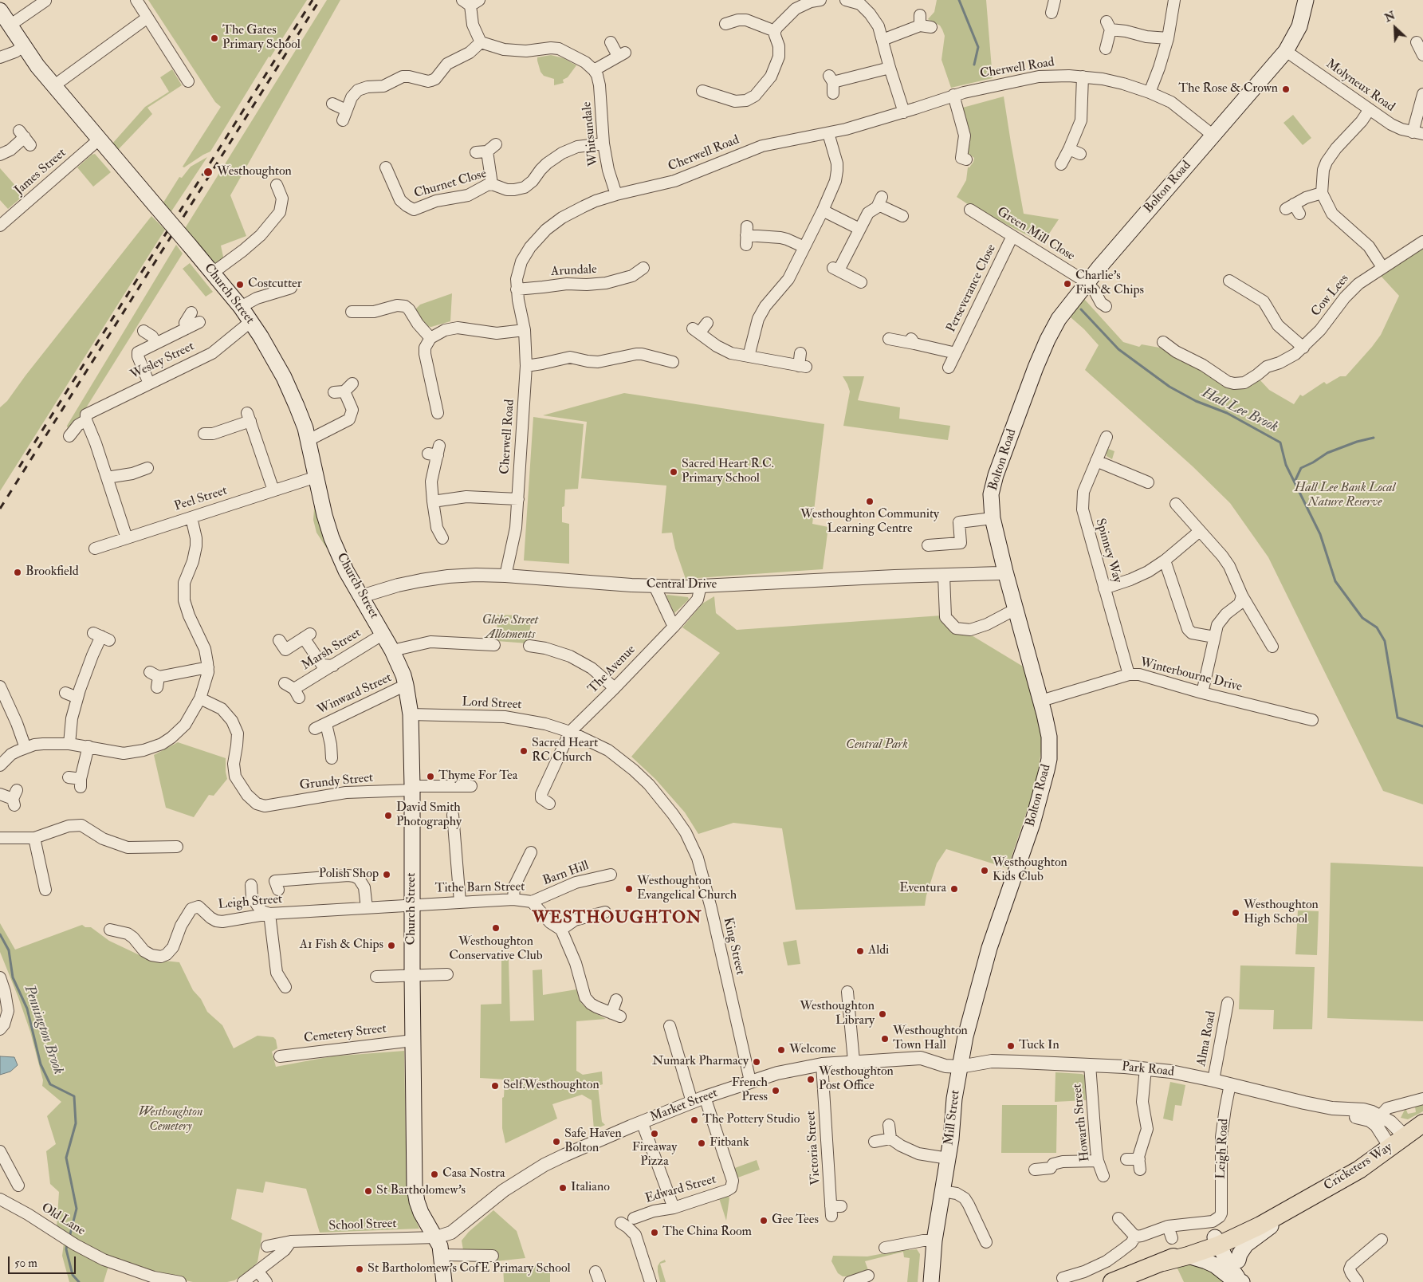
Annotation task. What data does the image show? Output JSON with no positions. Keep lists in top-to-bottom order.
{
  "streets": {
    "highway": ["Cricketers Way"],
    "main road": ["Bolton Road", "Church Street", "Mill Street"],
    "street": [
      "Cherwell Road",
      "Molyneux Road",
      "Whitsundale",
      "James Street",
      "Churnet Close",
      "Green Mill Close",
      "Arundale",
      "Perseverance Close",
      "Cow Lees",
      "Wesley Street",
      "Peel Street",
      "Spinney Way",
      "Central Drive",
      "Marsh Street",
      "The Avenue",
      "Winterbourne Drive",
      "Winward Street",
      "Lord Street",
      "Grundy Street",
      "Barn Hill",
      "Tithe Barn Street",
      "Leigh Street",
      "King Street",
      "Cemetery Street",
      "Alma Road",
      "Park Road",
      "Market Street",
      "Howarth Street",
      "Victoria Street",
      "Leigh Road",
      "Edward Street",
      "Old Lane",
      "School Street"
    ]
  },
  "crossings": [
    ["Cherwell Road", "Whitsundale"],
    ["Cherwell Road", "Bolton Road"],
    ["Cherwell Road", "Arundale"],
    ["Cherwell Road", "Central Drive"],
    ["Molyneux Road", "Bolton Road"],
    ["Whitsundale", "Churnet Close"],
    ["James Street", "Church Street"],
    ["Bolton Road", "Green Mill Close"],
    ["Bolton Road", "Central Drive"],
    ["Bolton Road", "Winterbourne Drive"],
    ["Bolton Road", "Mill Street"],
    ["Green Mill Close", "Perseverance Close"],
    ["Church Street", "Wesley Street"],
    ["Church Street", "Peel Street"],
    ["Church Street", "Central Drive"],
    ["Church Street", "Marsh Street"],
    ["Church Street", "Winward Street"],
    ["Church Street", "Lord Street"],
    ["Church Street", "Grundy Street"],
    ["Church Street", "Tithe Barn Street"],
    ["Church Street", "Leigh Street"],
    ["Church Street", "Cemetery Street"],
    ["Church Street", "Market Street"],
    ["Church Street", "School Street"],
    ["Spinney Way", "Winterbourne Drive"],
    ["Central Drive", "The Avenue"],
    ["The Avenue", "Lord Street"],
    ["The Avenue", "King Street"],
    ["Lord Street", "King Street"],
    ["Barn Hill", "Tithe Barn Street"],
    ["Tithe Barn Street", "Leigh Street"],
    ["King Street", "Market Street"],
    ["Alma Road", "Park Road"],
    ["Park Road", "Market Street"],
    ["Park Road", "Mill Street"],
    ["Park Road", "Howarth Street"],
    ["Park Road", "Leigh Road"],
    ["Park Road", "Cricketers Way"],
    ["Market Street", "Mill Street"],
    ["Market Street", "Victoria Street"],
    ["Market Street", "Edward Street"],
    ["Market Street", "School Street"]
  ],
  "districts": ["WESTHOUGHTON"],
  "water": ["Hall Lee Brook", "Pennington Brook"],
  "parks": [
    "Hall Lee Bank Local Nature Reserve",
    "Glebe Street Allotments",
    "Central Park",
    "Westhoughton Cemetery"
  ],
  "places": [
    "The Gates Primary School",
    "The Rose & Crown",
    "Westhoughton",
    "Charlie's Fish & Chips",
    "Costcutter",
    "Sacred Heart R.C. Primary School",
    "Westhoughton Community Learning Centre",
    "Brookfield",
    "Sacred Heart RC Church",
    "Thyme For Tea",
    "David Smith Photography",
    "Westhoughton Kids Club",
    "Polish Shop",
    "Westhoughton Evangelical Church",
    "Eventura",
    "Westhoughton High School",
    "Westhoughton Conservative Club",
    "A1 Fish & Chips",
    "Aldi",
    "Westhoughton Library",
    "Westhoughton Town Hall",
    "Tuck In",
    "Welcome",
    "Numark Pharmacy",
    "Westhoughton Post Office",
    "Self.Westhoughton",
    "French Press",
    "The Pottery Studio",
    "Fireaway Pizza",
    "Safe Haven Bolton",
    "Fitbank",
    "Casa Nostra",
    "Italiano",
    "St Bartholomew's",
    "Gee Tees",
    "The China Room",
    "St Bartholomew's CofE Primary School"
  ],
  "scale_bar": "50 m",
  "north": "top left"
}
